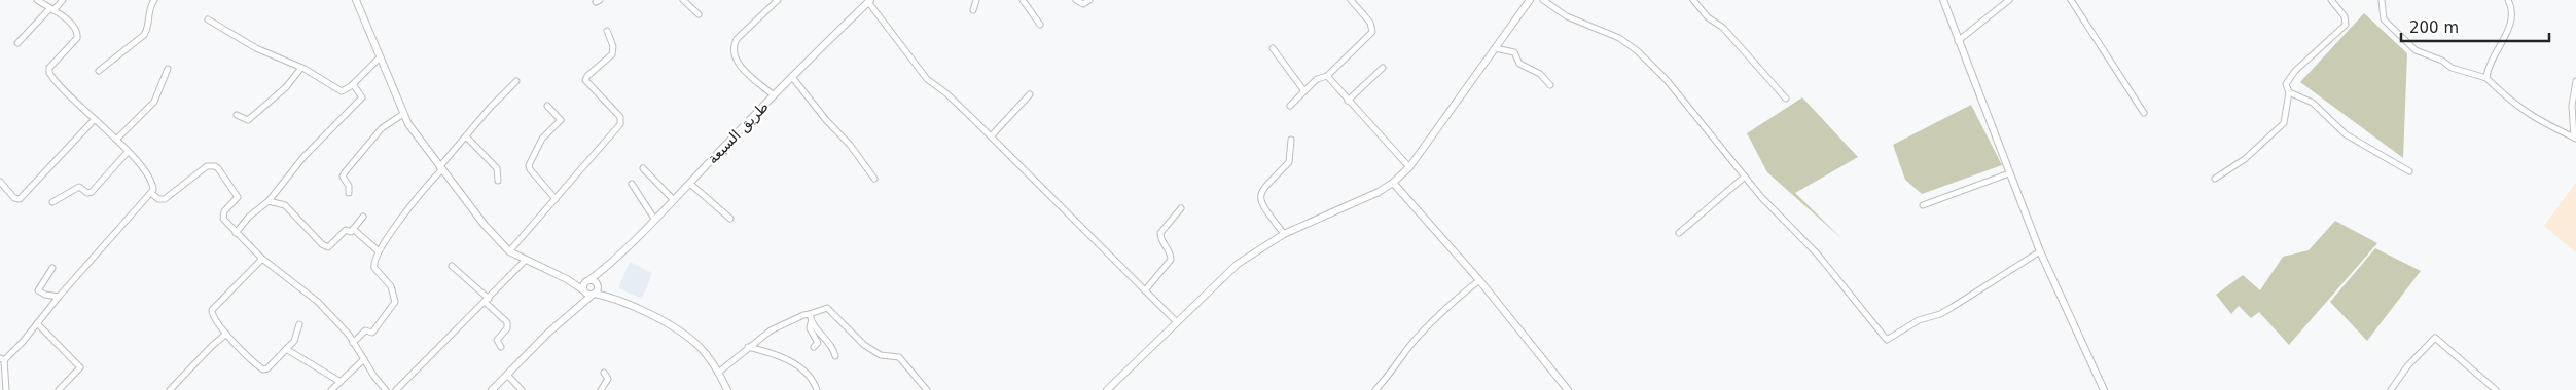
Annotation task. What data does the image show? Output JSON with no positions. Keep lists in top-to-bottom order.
{
  "streets": {
    "street": ["طريق السبعة"]
  },
  "scale_bar": "200 m"
}
